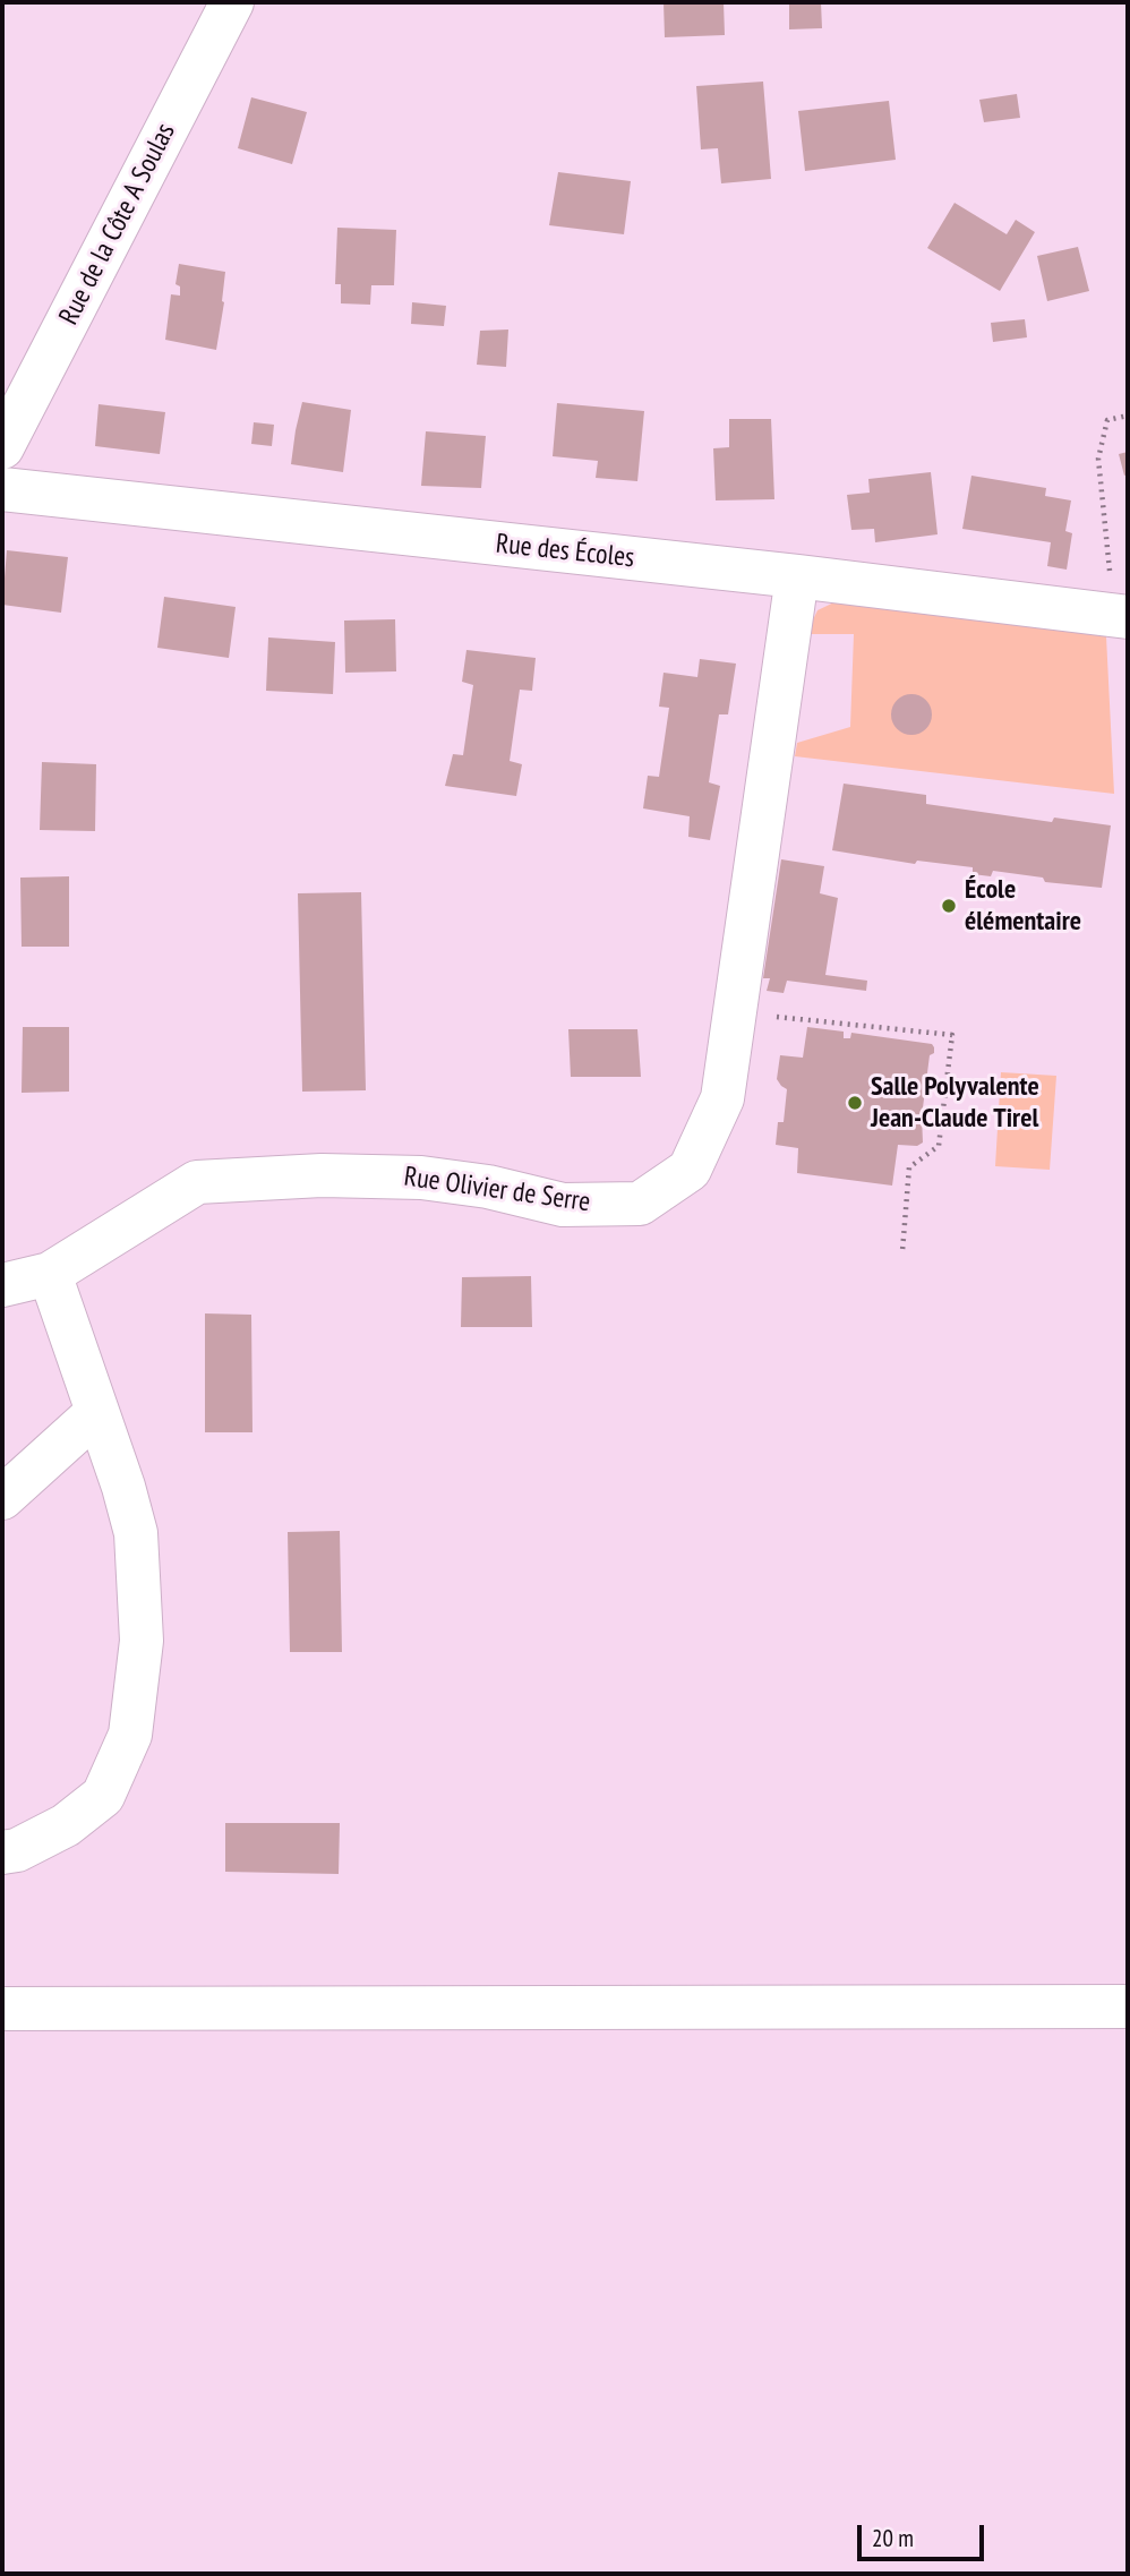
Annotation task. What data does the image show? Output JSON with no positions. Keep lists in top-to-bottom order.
{
  "streets": {
    "street": ["Rue de la Côte A Soulas", "Rue des Écoles", "Rue Olivier de Serre"]
  },
  "crossings": [
    ["Rue des Écoles", "Rue Olivier de Serre"]
  ],
  "places": ["École élémentaire", "Salle Polyvalente Jean-Claude Tirel"],
  "scale_bar": "20 m"
}
